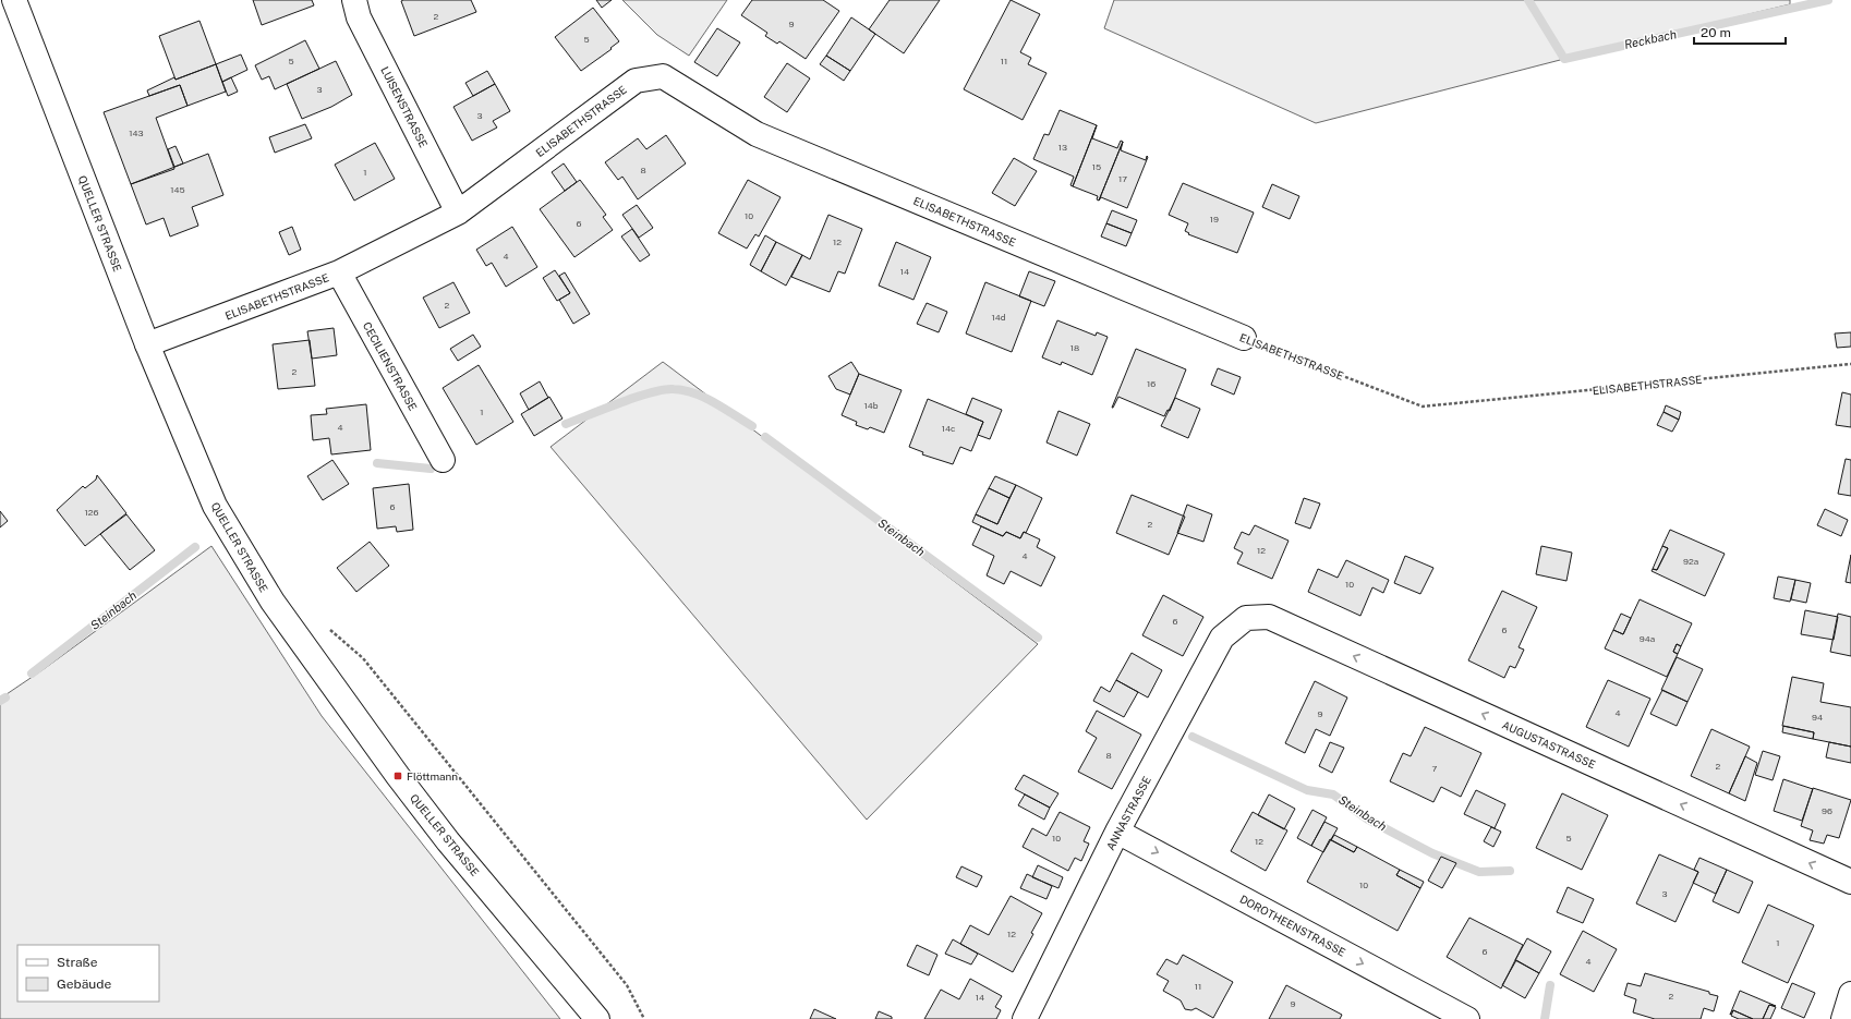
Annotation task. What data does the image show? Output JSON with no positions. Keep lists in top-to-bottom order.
{
  "streets": {
    "street": [
      "LUISENSTRASSE",
      "ELISABETHSTRASSE",
      "QUELLER STRASSE",
      "CECILIENSTRASSE",
      "AUGUSTASTRASSE",
      "ANNASTRASSE",
      "DOROTHEENSTRASSE"
    ]
  },
  "crossings": [
    ["LUISENSTRASSE", "ELISABETHSTRASSE"],
    ["ELISABETHSTRASSE", "QUELLER STRASSE"],
    ["ELISABETHSTRASSE", "CECILIENSTRASSE"],
    ["AUGUSTASTRASSE", "ANNASTRASSE"],
    ["ANNASTRASSE", "DOROTHEENSTRASSE"]
  ],
  "one_way": ["AUGUSTASTRASSE", "DOROTHEENSTRASSE"],
  "water": ["Reckbach", "Steinbach"],
  "places": {
    "transit": ["Flöttmann"]
  },
  "house_numbers": [
    "2",
    "9",
    "5",
    "5",
    "11",
    "3",
    "3",
    "143",
    "13",
    "15",
    "8",
    "1",
    "17",
    "145",
    "10",
    "19",
    "6",
    "12",
    "4",
    "14",
    "2",
    "14d",
    "18",
    "2",
    "16",
    "14b",
    "1",
    "4",
    "14c",
    "6",
    "126",
    "2",
    "12",
    "4",
    "92a",
    "10",
    "6",
    "6",
    "94a",
    "4",
    "9",
    "94",
    "8",
    "2",
    "7",
    "96",
    "10",
    "5",
    "12",
    "10",
    "3",
    "12",
    "1",
    "6",
    "4",
    "11",
    "2",
    "14",
    "9"
  ],
  "legend": ["Straße", "Gebäude"],
  "scale_bar": "20 m"
}
